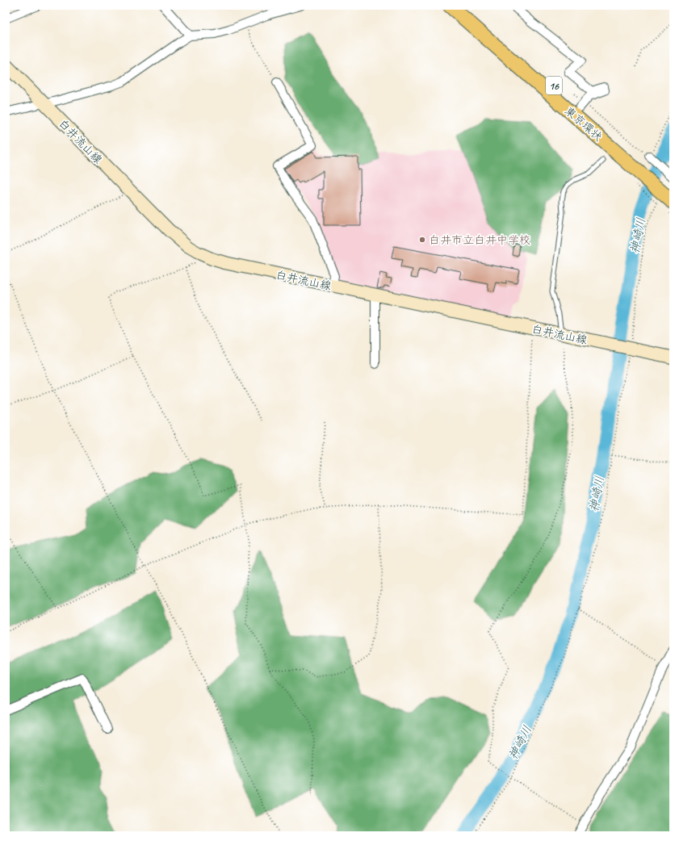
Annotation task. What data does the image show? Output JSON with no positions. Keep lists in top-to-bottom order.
{
  "streets": {
    "highway": ["16", "東京環状"],
    "main road": ["白井流山線"]
  },
  "water": ["神崎川"],
  "places": ["白井市立白井中学校"]
}
